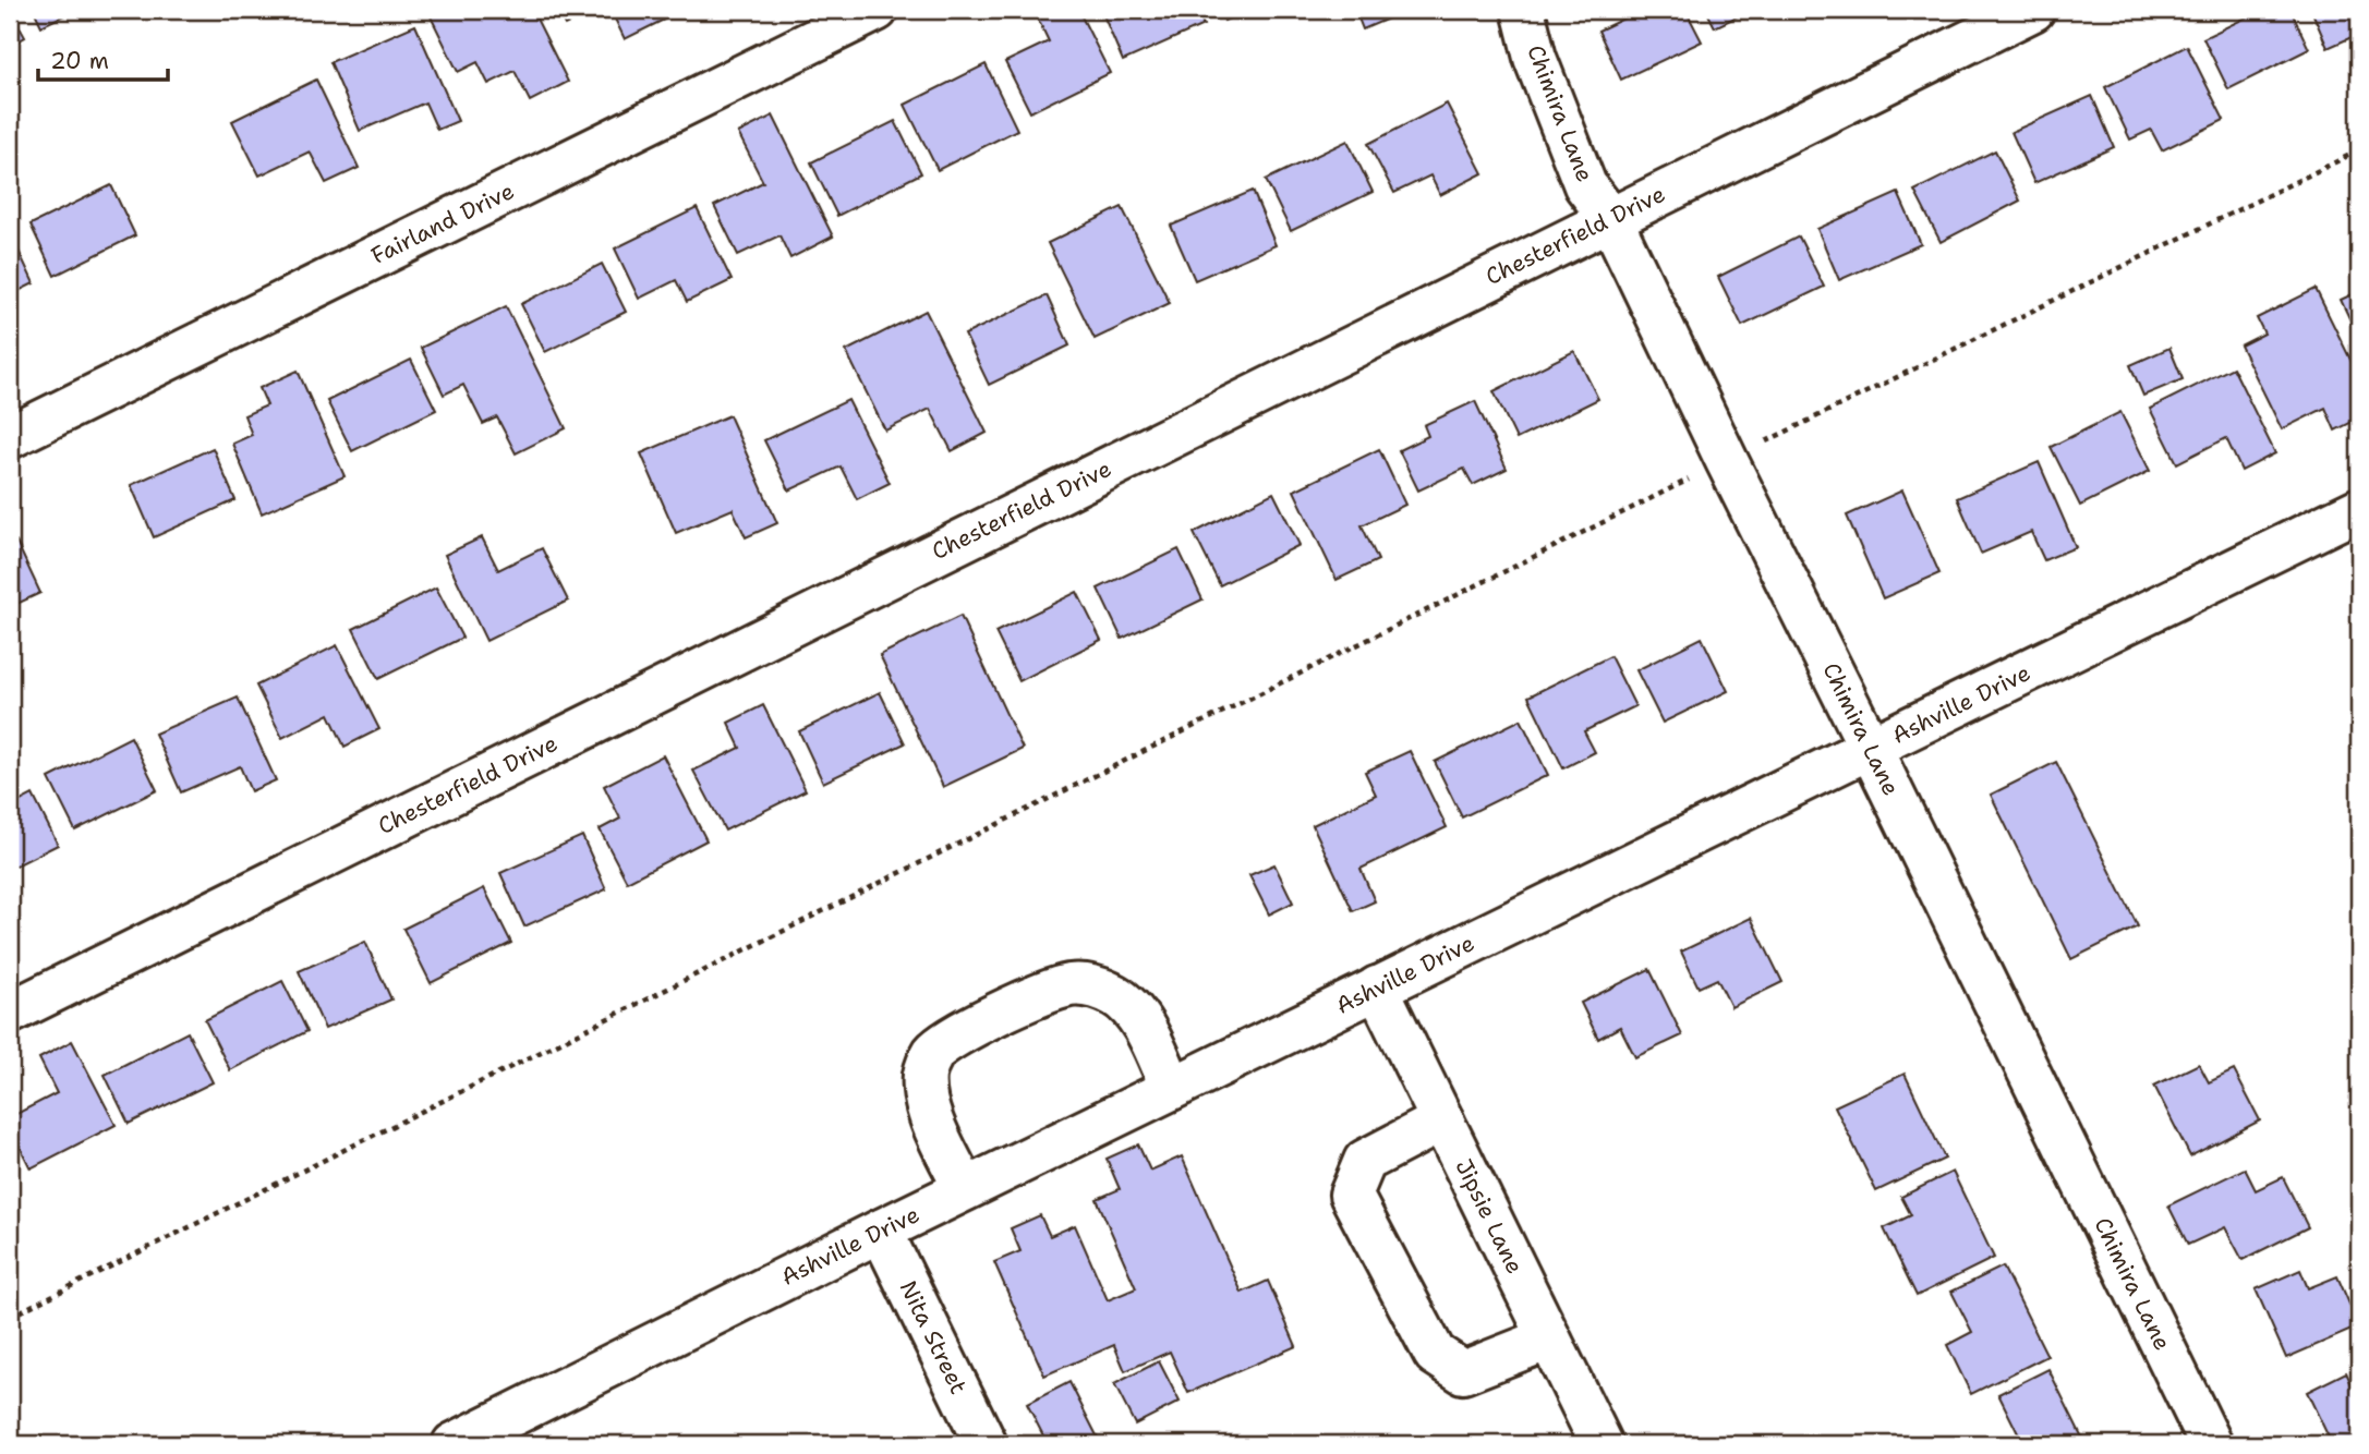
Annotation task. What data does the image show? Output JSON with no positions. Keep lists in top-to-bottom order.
{
  "streets": {
    "street": [
      "Chimira Lane",
      "Fairland Drive",
      "Chesterfield Drive",
      "Ashville Drive",
      "Jipsie Lane",
      "Nita Street"
    ]
  },
  "crossings": [
    ["Chimira Lane", "Chesterfield Drive"],
    ["Chimira Lane", "Ashville Drive"],
    ["Ashville Drive", "Jipsie Lane"],
    ["Ashville Drive", "Nita Street"]
  ],
  "scale_bar": "20 m"
}
